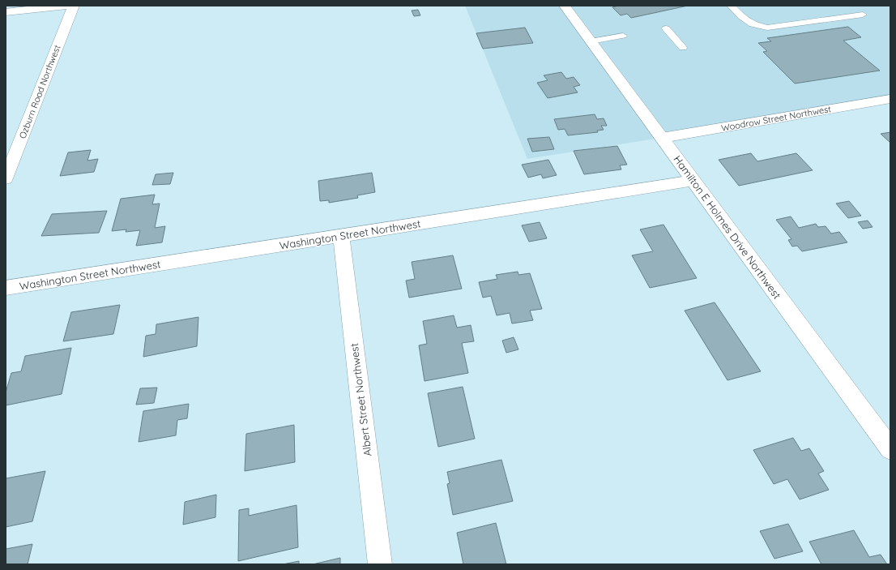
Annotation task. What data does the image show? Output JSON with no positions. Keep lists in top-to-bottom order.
{
  "streets": {
    "street": [
      "Ozburn Road Northwest",
      "Woodrow Street Northwest",
      "Hamilton E Holmes Drive Northwest",
      "Washington Street Northwest",
      "Albert Street Northwest"
    ]
  },
  "crossings": [
    ["Woodrow Street Northwest", "Hamilton E Holmes Drive Northwest"],
    ["Hamilton E Holmes Drive Northwest", "Washington Street Northwest"],
    ["Washington Street Northwest", "Albert Street Northwest"]
  ]
}
